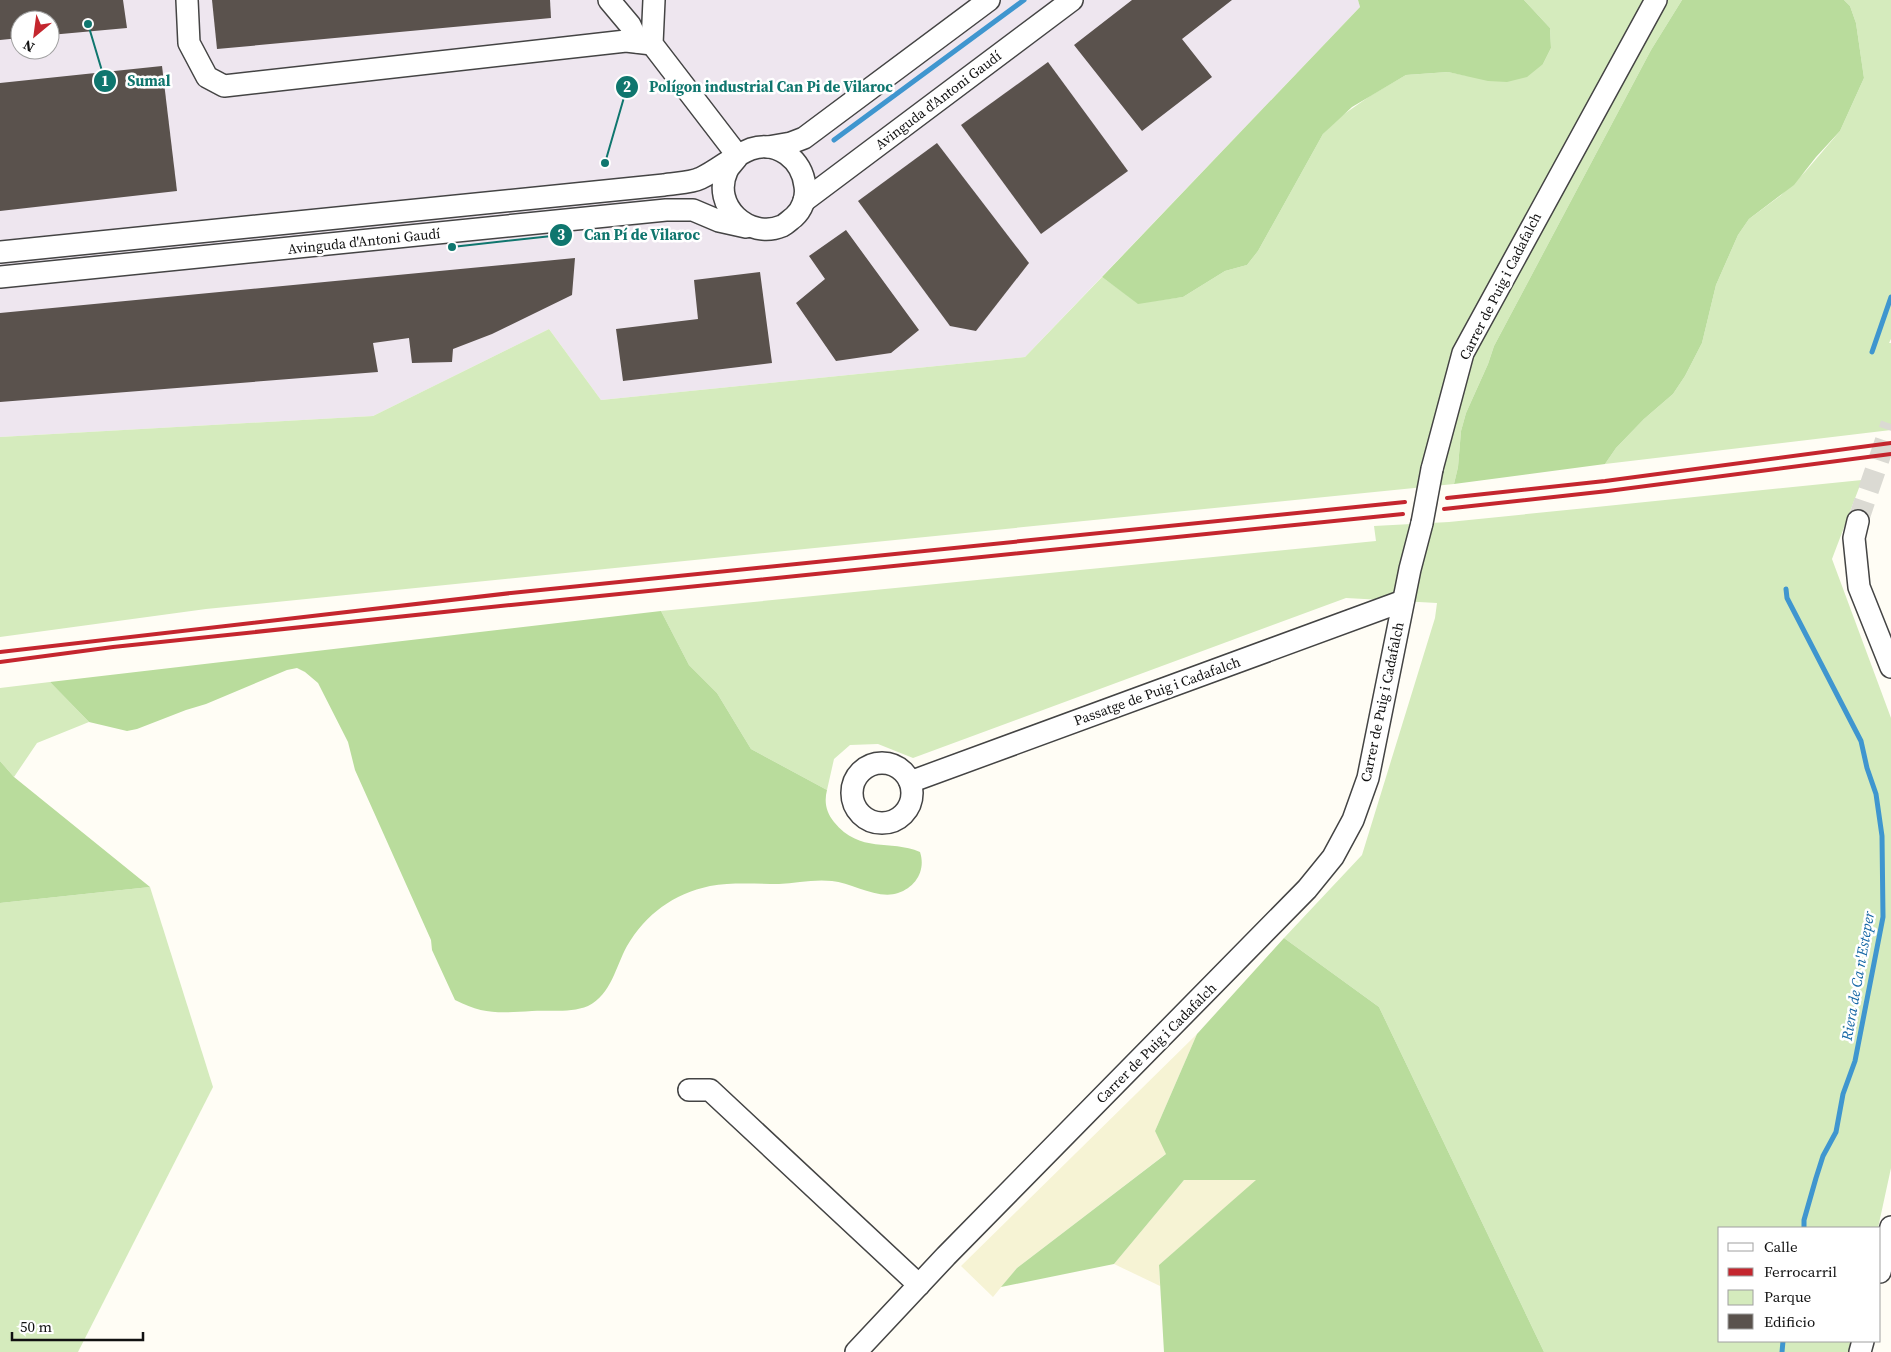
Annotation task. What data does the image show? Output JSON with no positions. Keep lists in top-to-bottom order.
{
  "streets": {
    "street": ["Avinguda d'Antoni Gaudí", "Carrer de Puig i Cadafalch", "Passatge de Puig i Cadafalch"]
  },
  "crossings": [
    ["Carrer de Puig i Cadafalch", "Passatge de Puig i Cadafalch"]
  ],
  "water": ["Riera de Ca n'Esteper"],
  "places": ["Sumal", "Polígon industrial Can Pi de Vilaroc", "Can Pí de Vilaroc"],
  "legend": [
    "Calle",
    "Ferrocarril",
    "Parque",
    "Edificio"
  ],
  "scale_bar": "50 m",
  "north": "bottom left"
}
